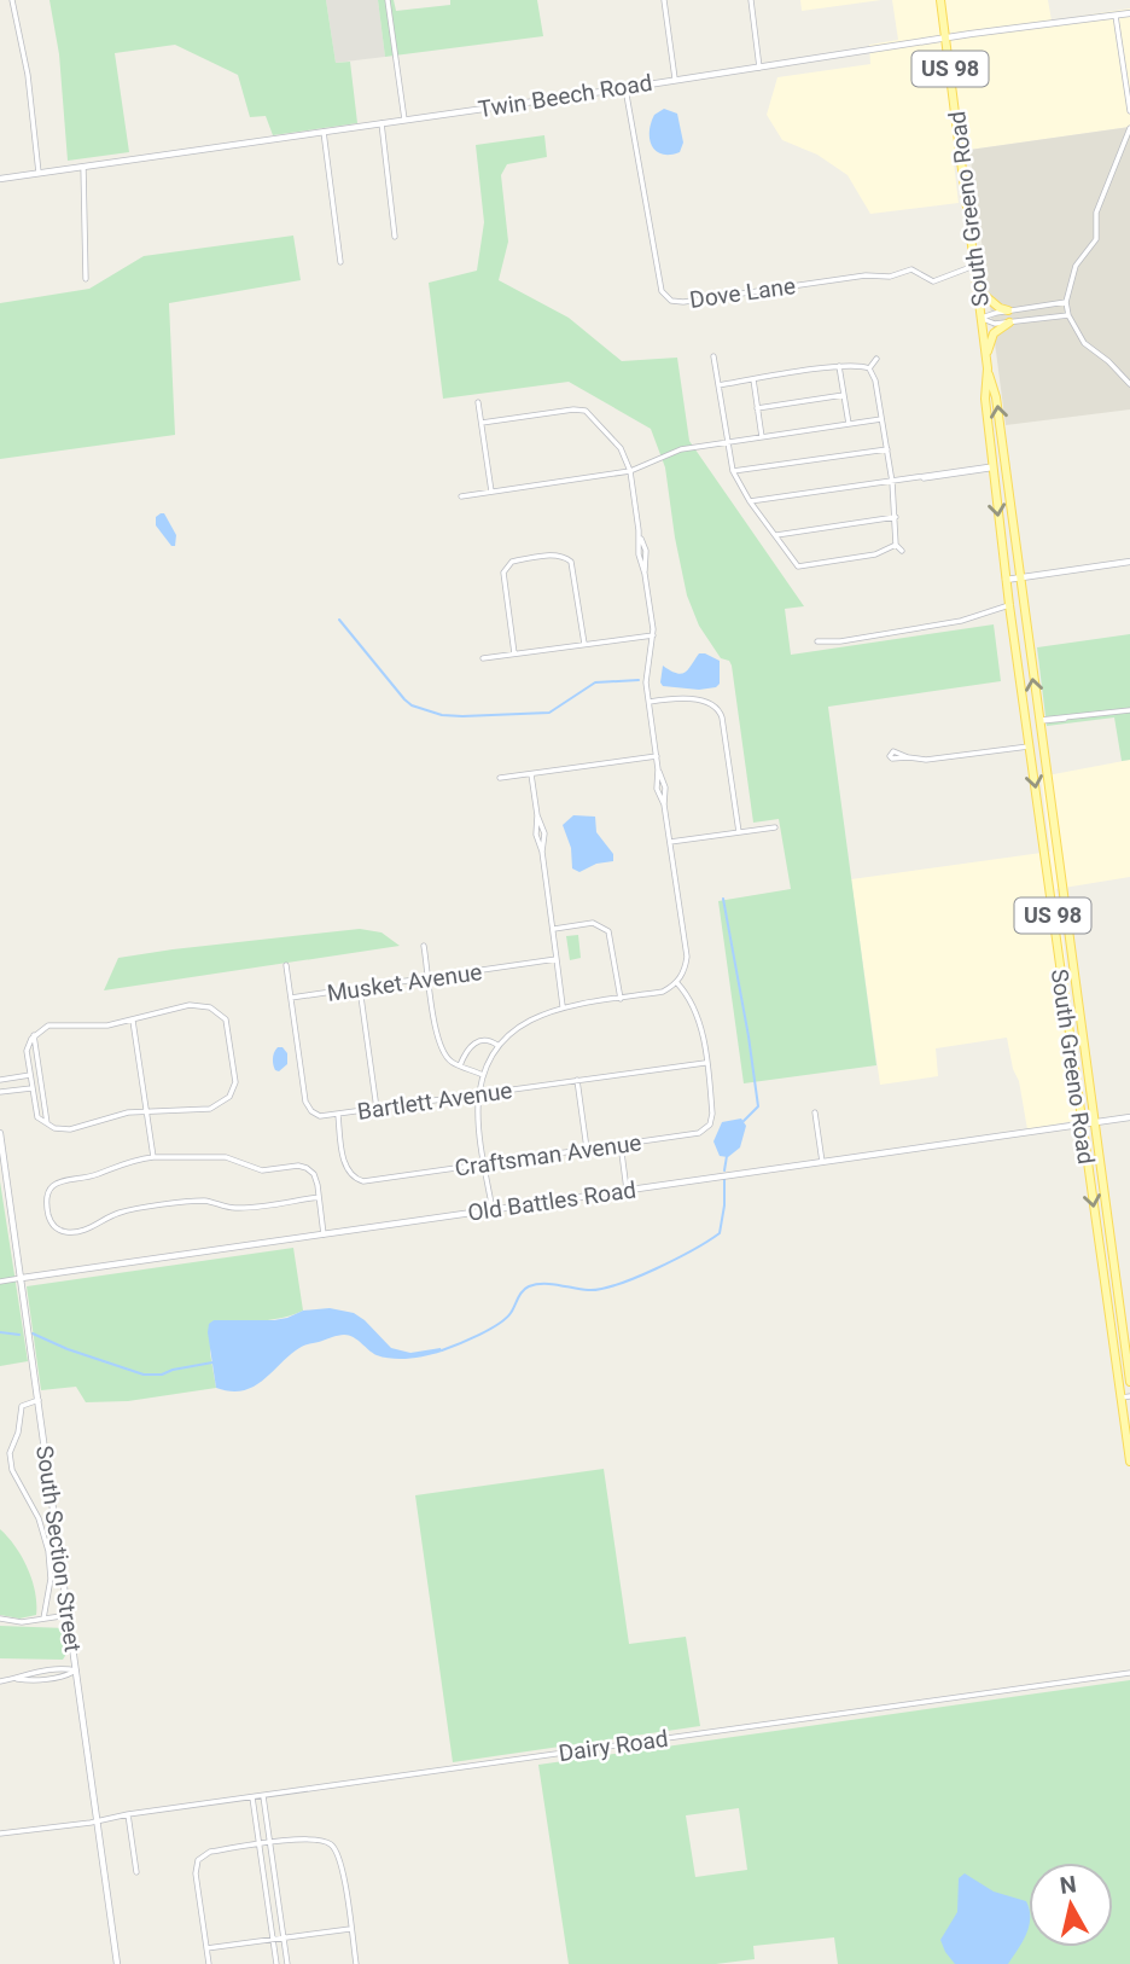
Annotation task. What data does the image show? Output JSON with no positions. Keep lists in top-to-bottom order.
{
  "streets": {
    "main road": ["US 98", "South Greeno Road"],
    "street": [
      "Twin Beech Road",
      "Dove Lane",
      "Musket Avenue",
      "Bartlett Avenue",
      "Craftsman Avenue",
      "Old Battles Road",
      "South Section Street",
      "Dairy Road"
    ]
  },
  "crossings": [
    ["Twin Beech Road", "South Greeno Road"],
    ["Twin Beech Road", "Dove Lane"],
    ["South Greeno Road", "Dove Lane"],
    ["South Greeno Road", "Old Battles Road"],
    ["Musket Avenue", "Bartlett Avenue"],
    ["Bartlett Avenue", "Craftsman Avenue"],
    ["Old Battles Road", "South Section Street"],
    ["South Section Street", "Dairy Road"]
  ],
  "north": "top"
}
